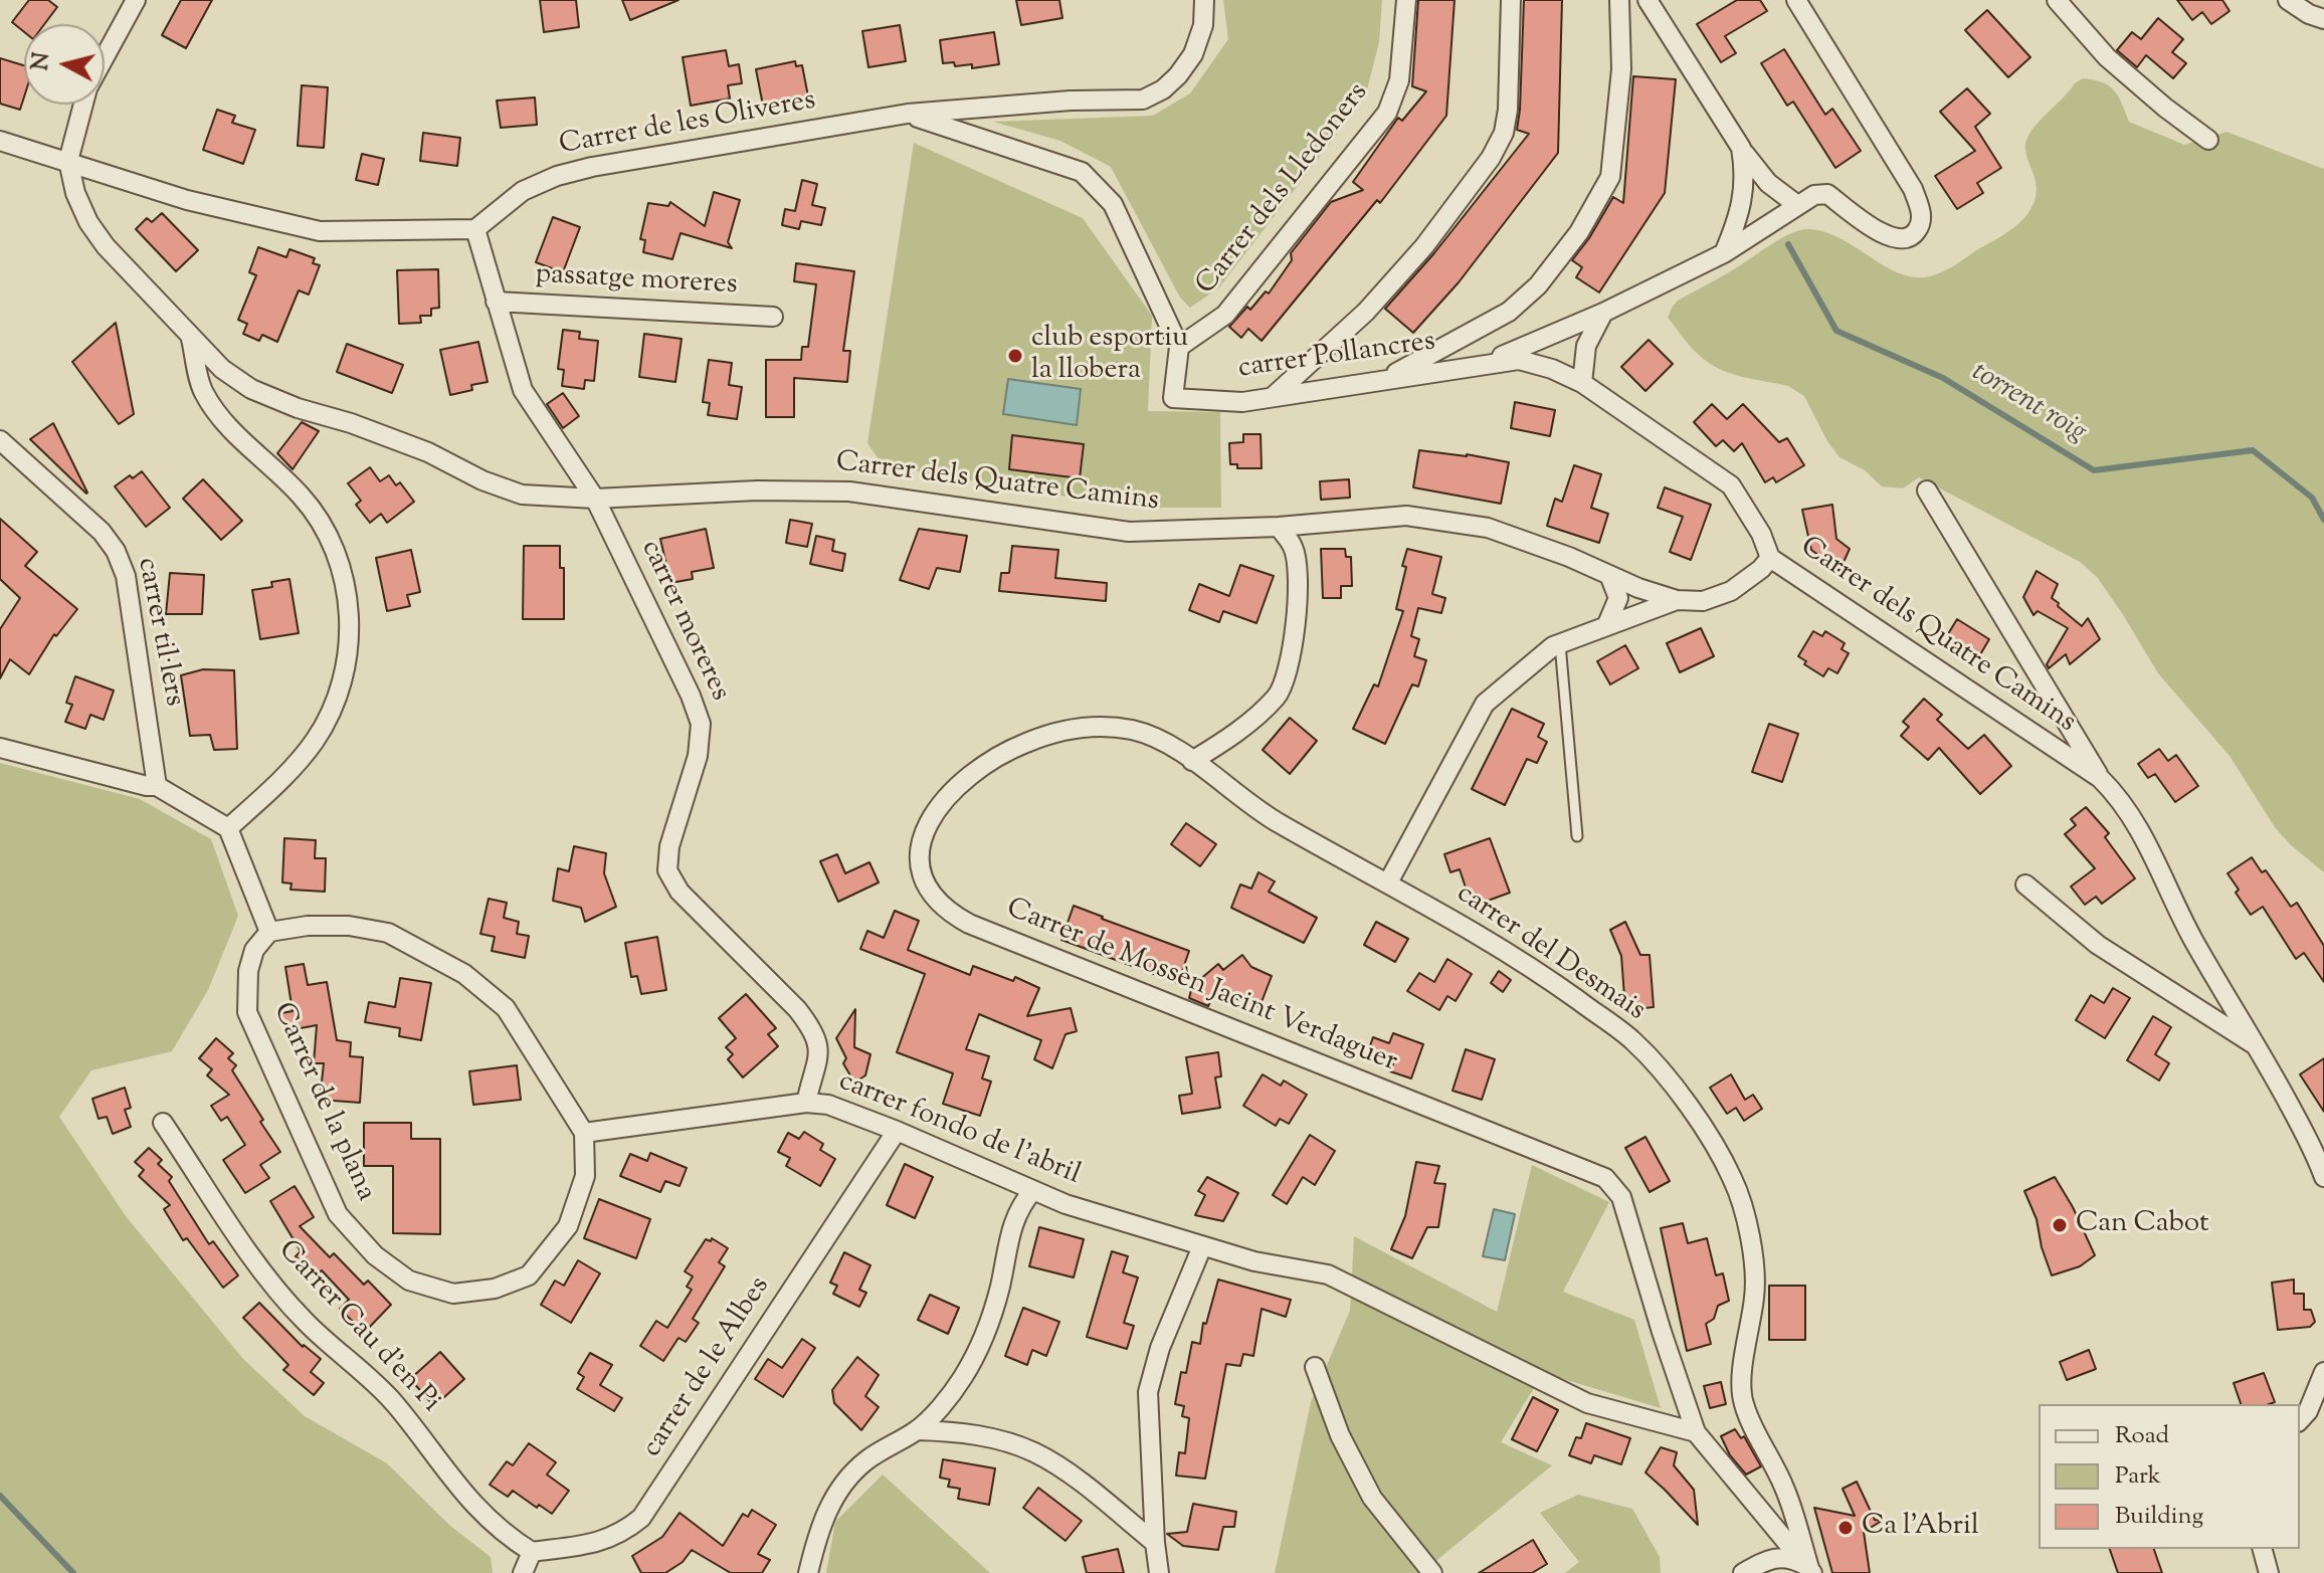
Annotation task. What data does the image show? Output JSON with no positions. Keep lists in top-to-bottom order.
{
  "streets": {
    "street": [
      "Carrer de les Oliveres",
      "Carrer dels Lledoners",
      "passatge moreres",
      "carrer Pollancres",
      "Carrer dels Quatre Camins",
      "carrer moreres",
      "carrer til·lers",
      "carrer del Desmais",
      "Carrer de Mossèn Jacint Verdaguer",
      "Carrer de la plana",
      "carrer fondo de l'abril",
      "Carrer Cau d'en Pi",
      "carrer de le Albes"
    ]
  },
  "crossings": [
    ["Carrer de les Oliveres", "carrer moreres"],
    ["Carrer dels Lledoners", "carrer Pollancres"],
    ["passatge moreres", "carrer moreres"],
    ["carrer Pollancres", "Carrer dels Quatre Camins"],
    ["Carrer dels Quatre Camins", "carrer moreres"],
    ["carrer moreres", "carrer fondo de l'abril"],
    ["carrer del Desmais", "Carrer de Mossèn Jacint Verdaguer"],
    ["Carrer de Mossèn Jacint Verdaguer", "carrer fondo de l'abril"],
    ["Carrer de la plana", "carrer fondo de l'abril"],
    ["carrer fondo de l'abril", "carrer de le Albes"],
    ["Carrer Cau d'en Pi", "carrer de le Albes"]
  ],
  "water": ["torrent roig"],
  "places": ["club esportiu la llobera", "Can Cabot", "Ca l'Abril"],
  "legend": ["Road", "Park", "Building"],
  "north": "left"
}
